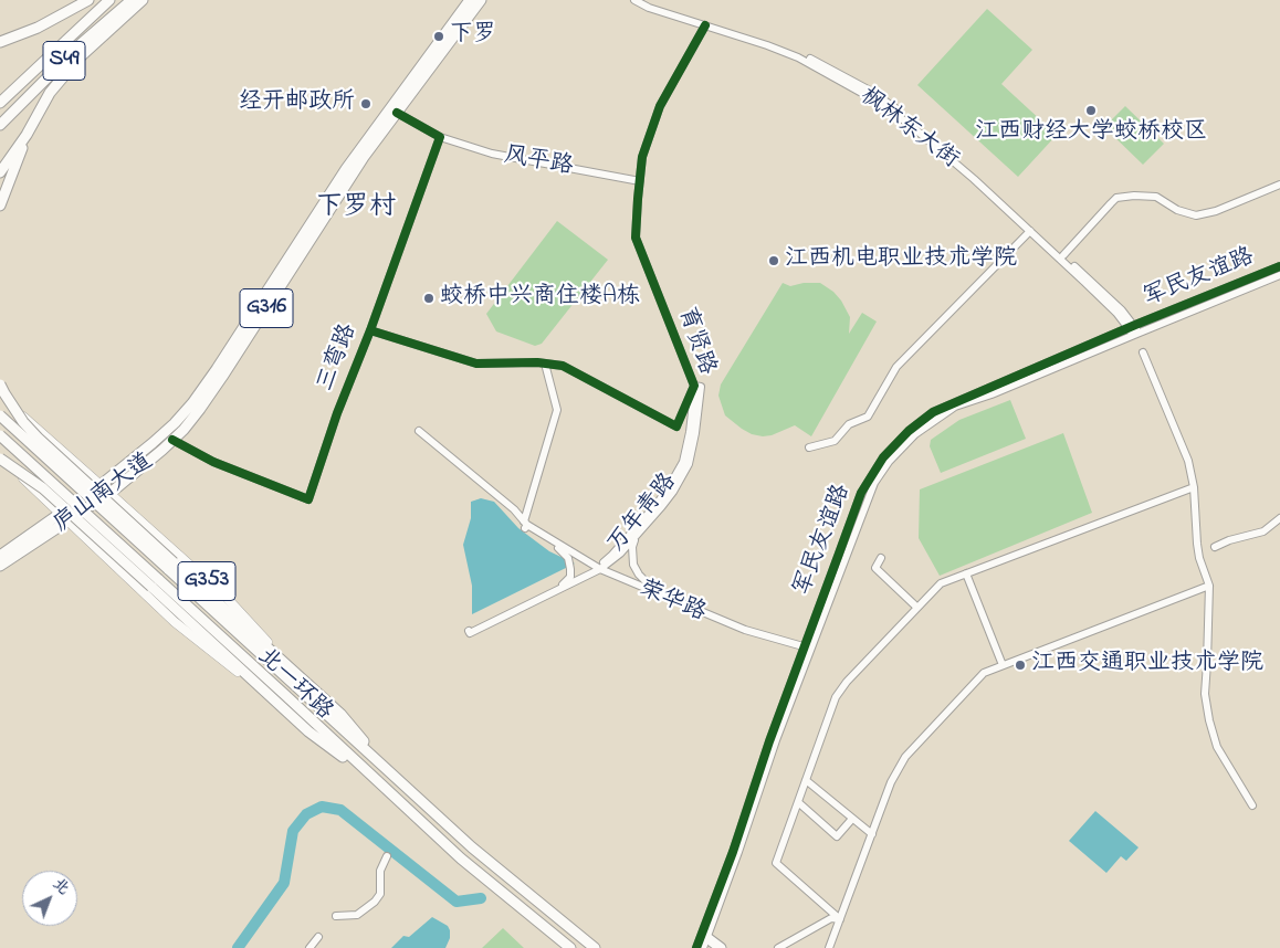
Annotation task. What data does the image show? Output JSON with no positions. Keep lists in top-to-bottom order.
{
  "streets": {
    "highway": [
      "S49",
      "G316",
      "庐山南大道",
      "G353",
      "北一环路"
    ],
    "street": [
      "枫林东大街",
      "风平路",
      "军民友谊路",
      "育贤路",
      "三弯路",
      "万年青路",
      "荣华路"
    ]
  },
  "crossings": [
    ["枫林东大街", "军民友谊路"],
    ["枫林东大街", "育贤路"],
    ["风平路", "育贤路"],
    ["风平路", "三弯路"],
    ["军民友谊路", "荣华路"],
    ["育贤路", "三弯路"],
    ["育贤路", "万年青路"],
    ["三弯路", "庐山南大道"],
    ["庐山南大道", "G353"],
    ["万年青路", "荣华路"],
    ["G353", "北一环路"]
  ],
  "districts": ["下罗村"],
  "places": [
    "下罗",
    "经开邮政所",
    "江西财经大学蛟桥校区",
    "江西机电职业技术学院",
    "蛟桥中兴商住楼A栋",
    "江西交通职业技术学院"
  ],
  "north": "top right"
}
